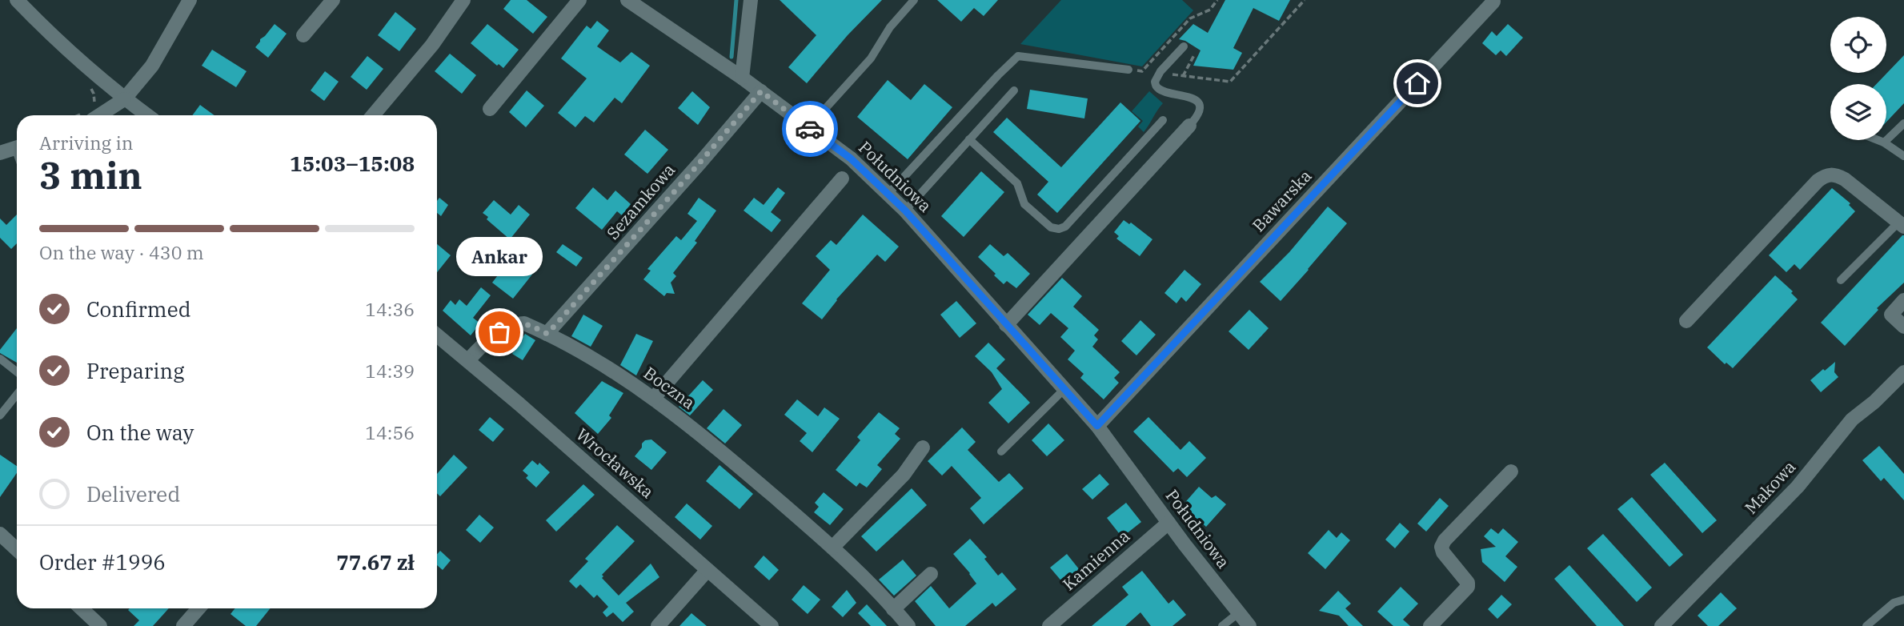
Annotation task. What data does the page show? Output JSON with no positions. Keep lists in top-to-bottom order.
{
  "streets": {
    "street": [
      "Południowa",
      "Bawarska",
      "Sezamkowa",
      "Boczna",
      "Wrocławska",
      "Makowa",
      "Kamienna"
    ]
  },
  "crossings": [
    ["Południowa", "Bawarska"],
    ["Południowa", "Sezamkowa"],
    ["Południowa", "Kamienna"],
    ["Sezamkowa", "Boczna"],
    ["Boczna", "Wrocławska"]
  ],
  "places": ["Ankar"],
  "page": {
    "heading": ["3 min", "Arriving in", "15:03–15:08"],
    "panel": ["Order #1996", "77.67 zł"],
    "bar": "On the way · 430 m",
    "bubble": "Ankar",
    "list": [
      ["Confirmed", "14:36"],
      ["Preparing", "14:39"],
      ["On the way", "14:56"],
      "Delivered"
    ]
  }
}
